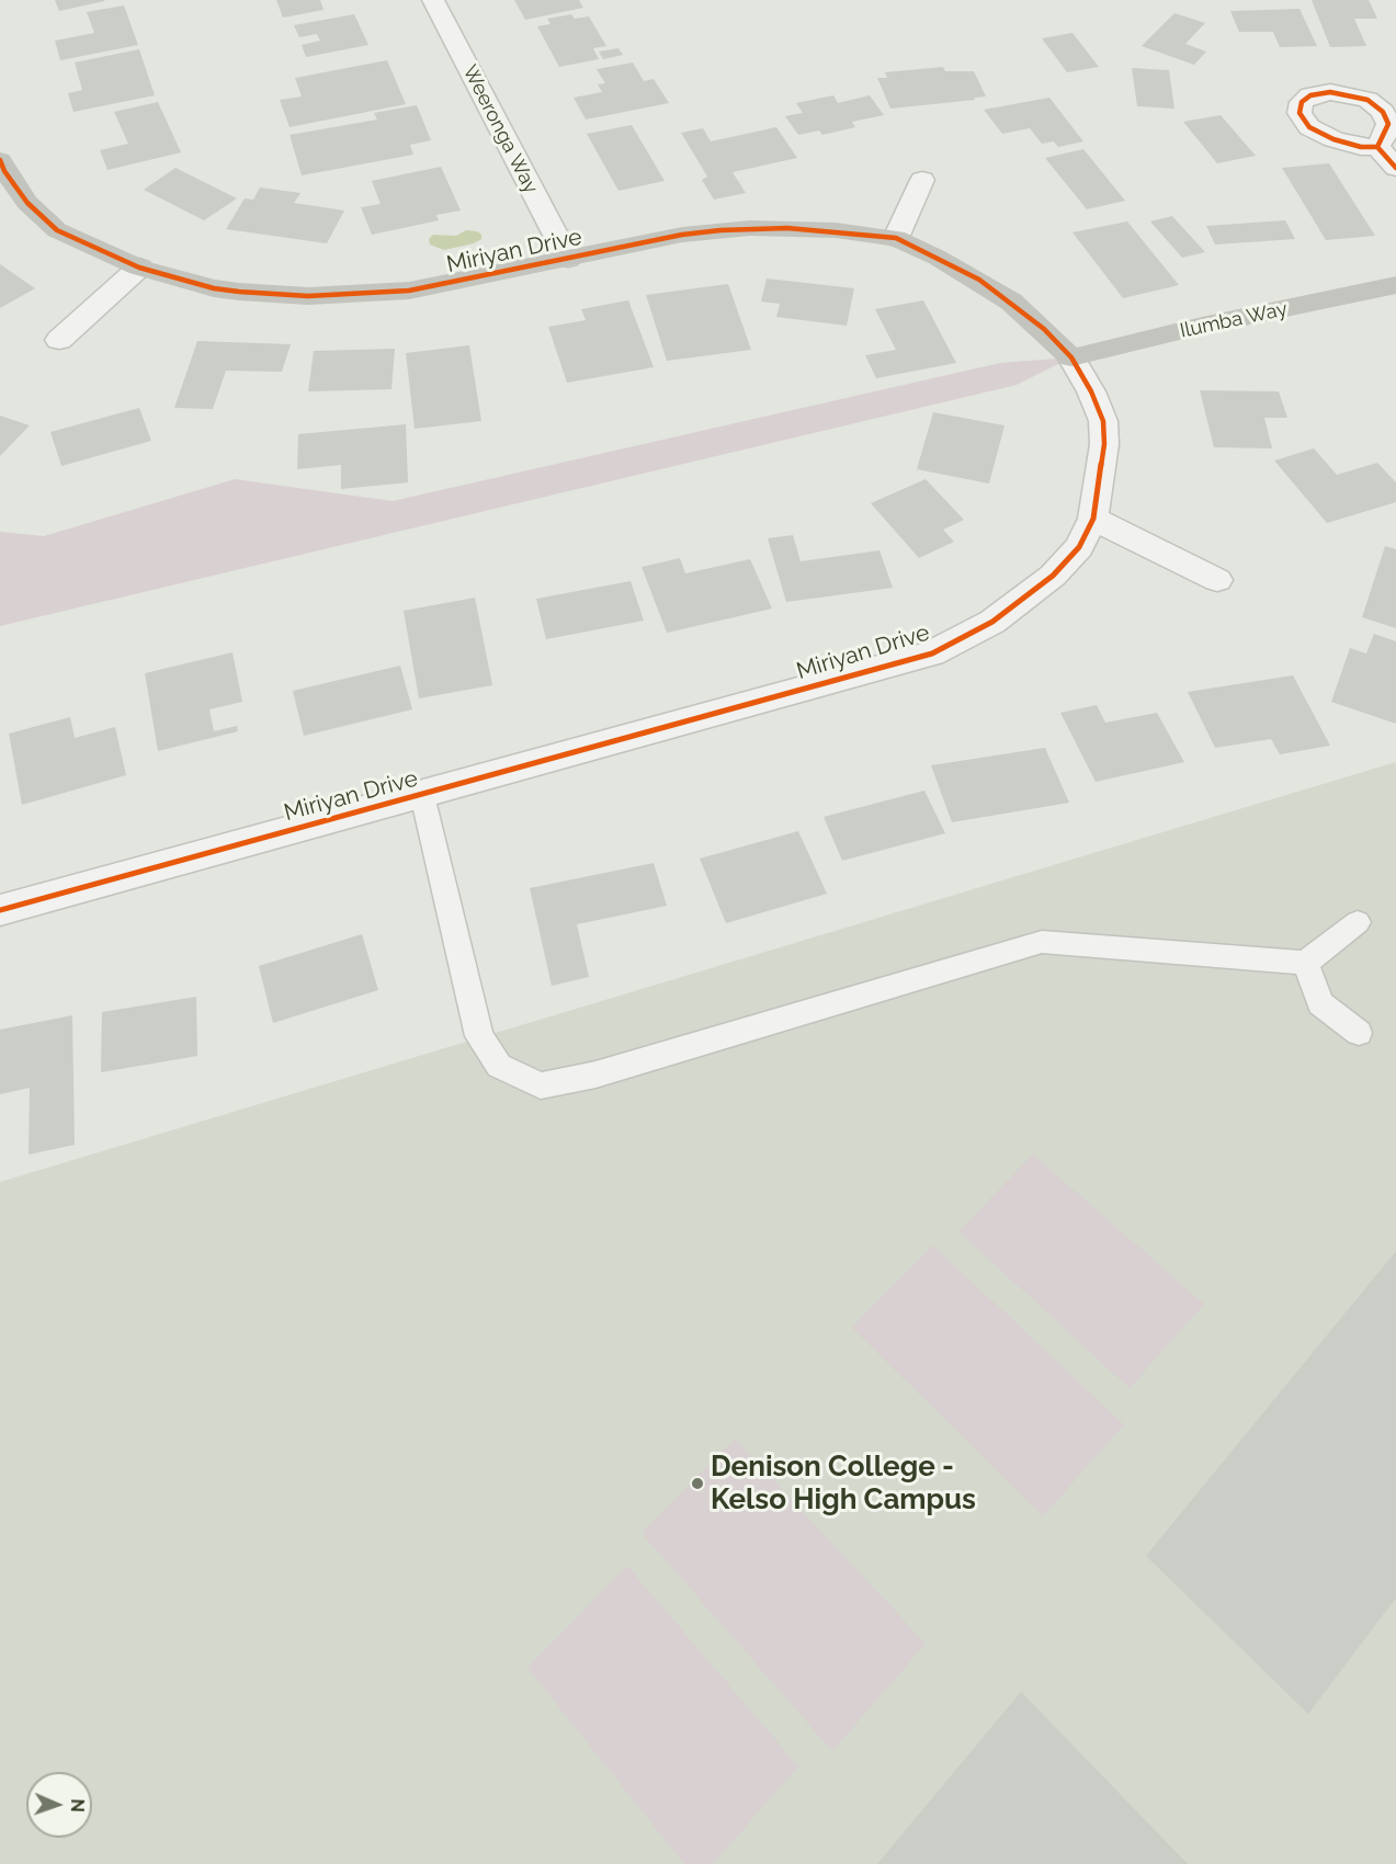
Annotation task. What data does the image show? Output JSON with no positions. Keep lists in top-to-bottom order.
{
  "streets": {
    "street": ["Weeronga Way", "Miriyan Drive", "Ilumba Way"]
  },
  "crossings": [
    ["Weeronga Way", "Miriyan Drive"],
    ["Miriyan Drive", "Ilumba Way"]
  ],
  "places": ["Denison College - Kelso High Campus"],
  "north": "right"
}
